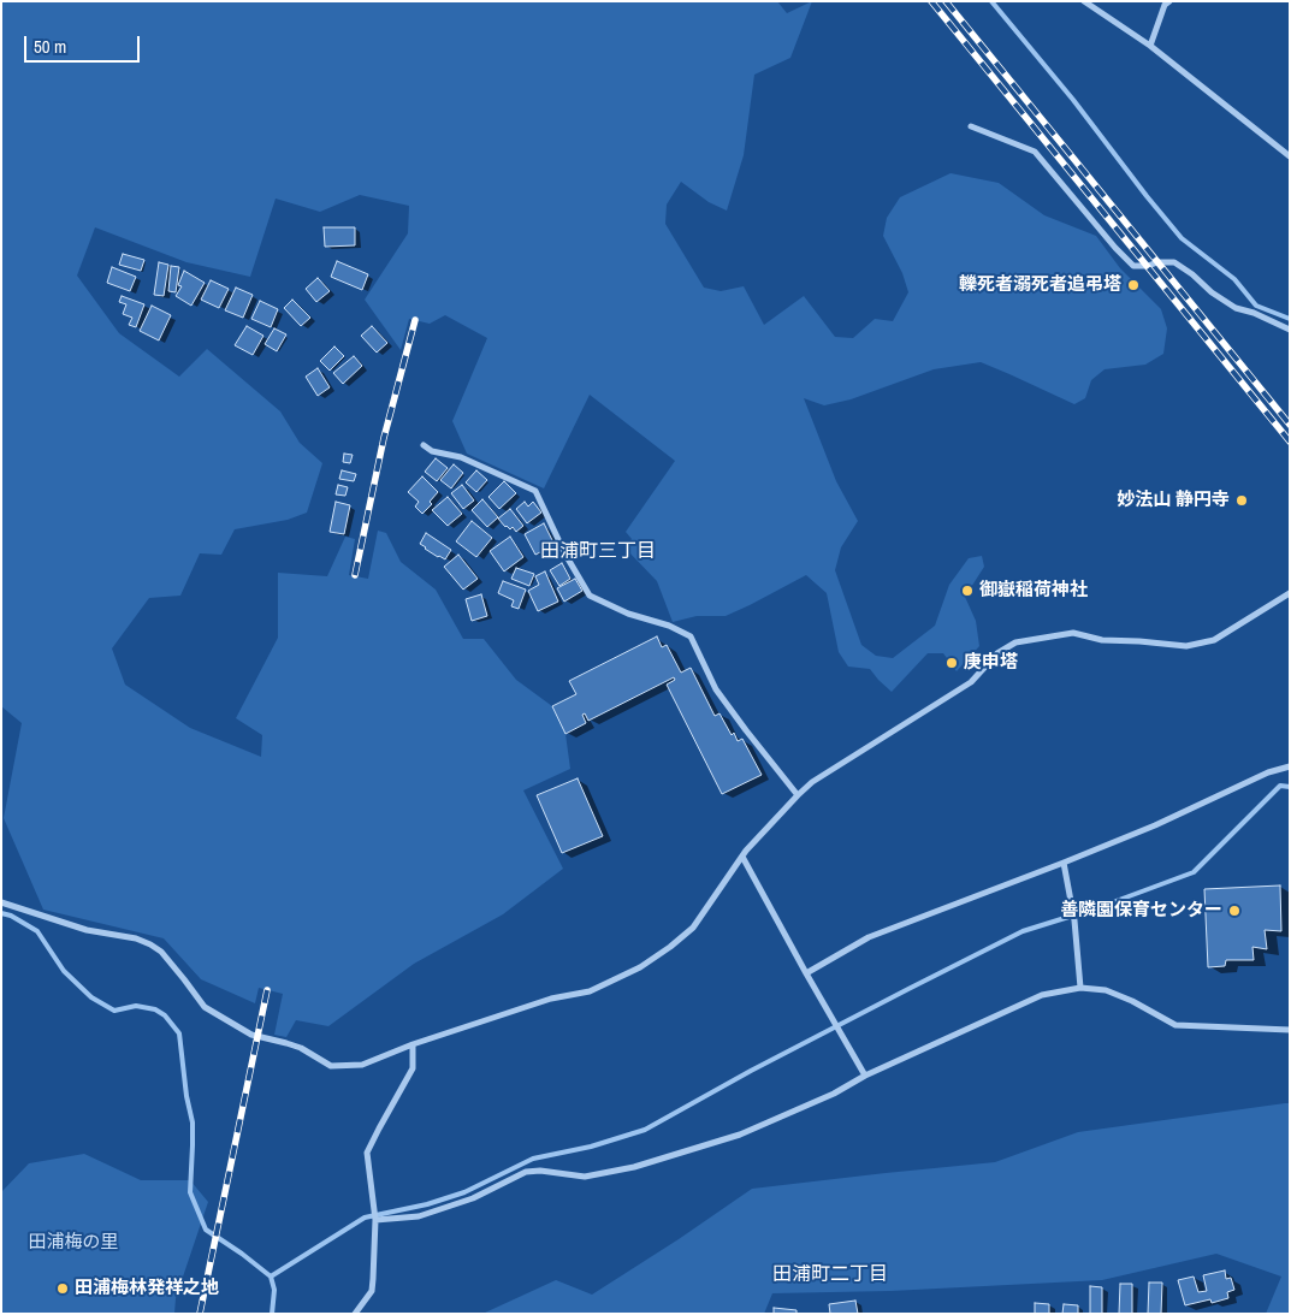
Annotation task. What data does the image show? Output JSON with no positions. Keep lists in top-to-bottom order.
{
  "districts": ["田浦町三丁目", "田浦町二丁目"],
  "parks": ["田浦梅の里"],
  "places": [
    "轢死者溺死者追弔塔",
    "妙法山 静円寺",
    "御嶽稲荷神社",
    "庚申塔",
    "善隣園保育センター",
    "田浦梅林発祥之地"
  ],
  "scale_bar": "50 m"
}
